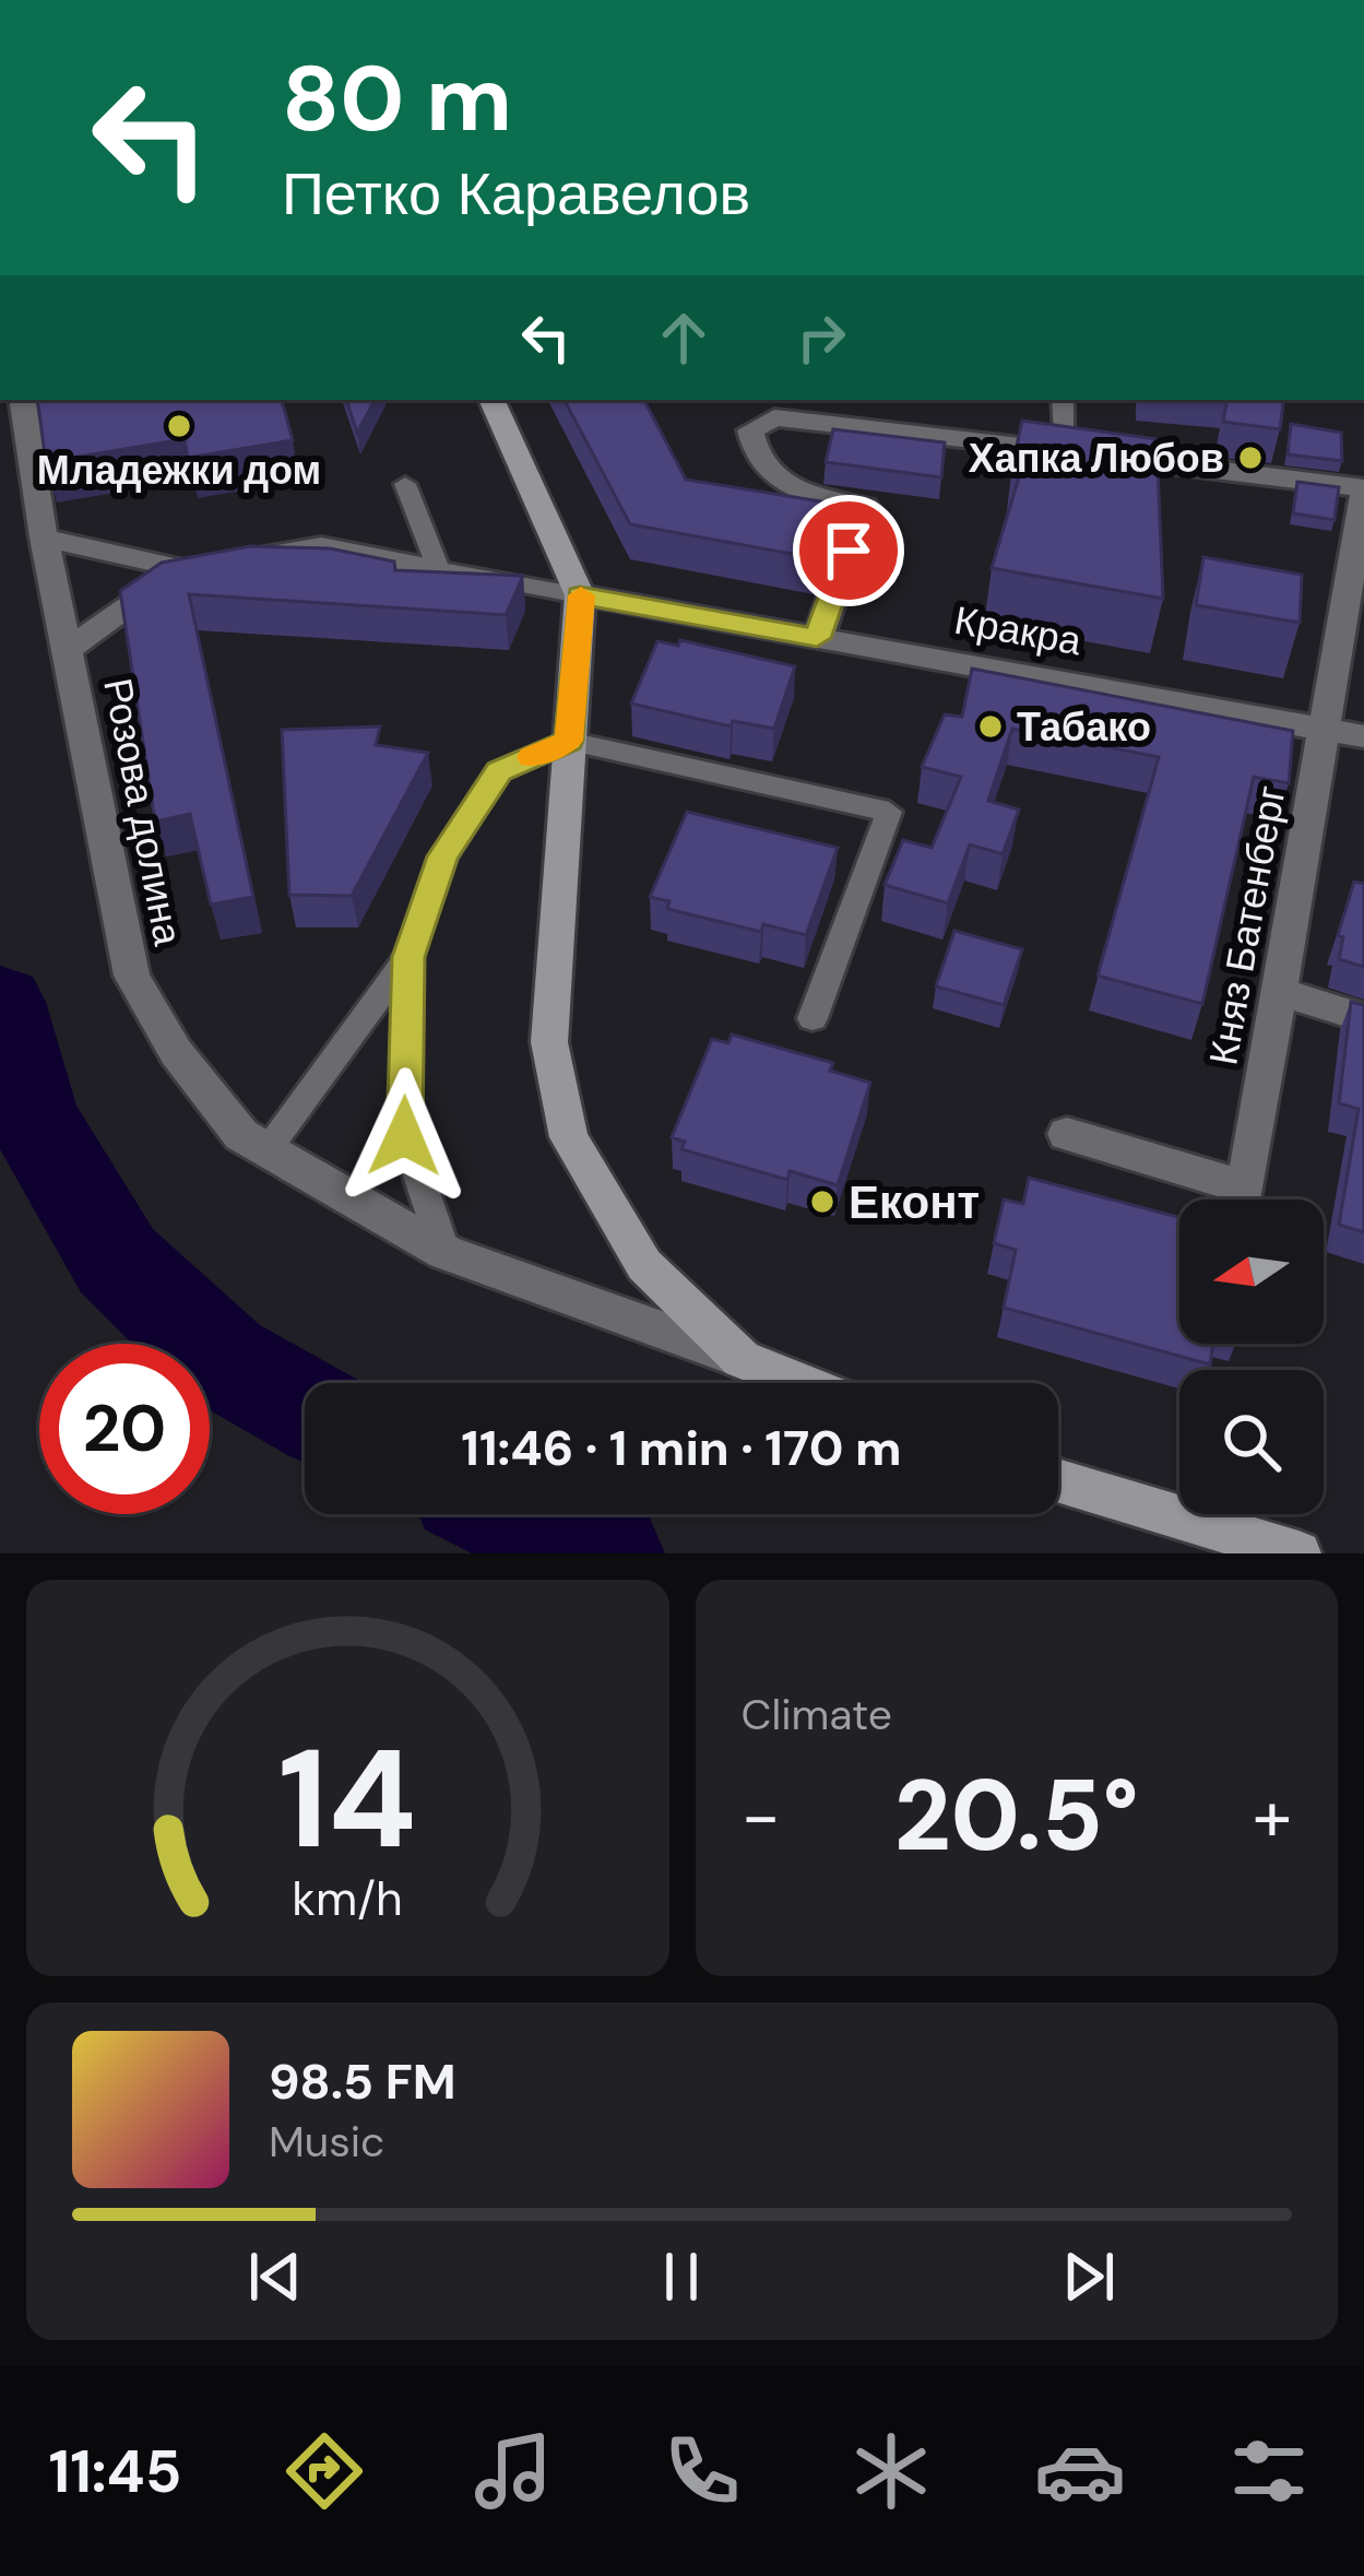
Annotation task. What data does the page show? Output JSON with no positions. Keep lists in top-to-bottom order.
{
  "streets": {
    "street": ["Кракра", "Розова долина", "Княз Батенберг"]
  },
  "crossings": [
    ["Кракра", "Княз Батенберг"]
  ],
  "places": [
    "Младежки дом",
    "Хапка Любов",
    "Табако",
    "Еконт"
  ],
  "north": "left",
  "page": {
    "turn": ["80 m", "Петко Каравелов"],
    "limit": "20",
    "trip": "11:46 · 1 min · 170 m",
    "tile": "Climate",
    "heat": ["−", "20.5°", "+"],
    "song": ["98.5 FM", "Music"],
    "tabs": "11:45",
    "gauge": ["14", "km/h"]
  }
}
